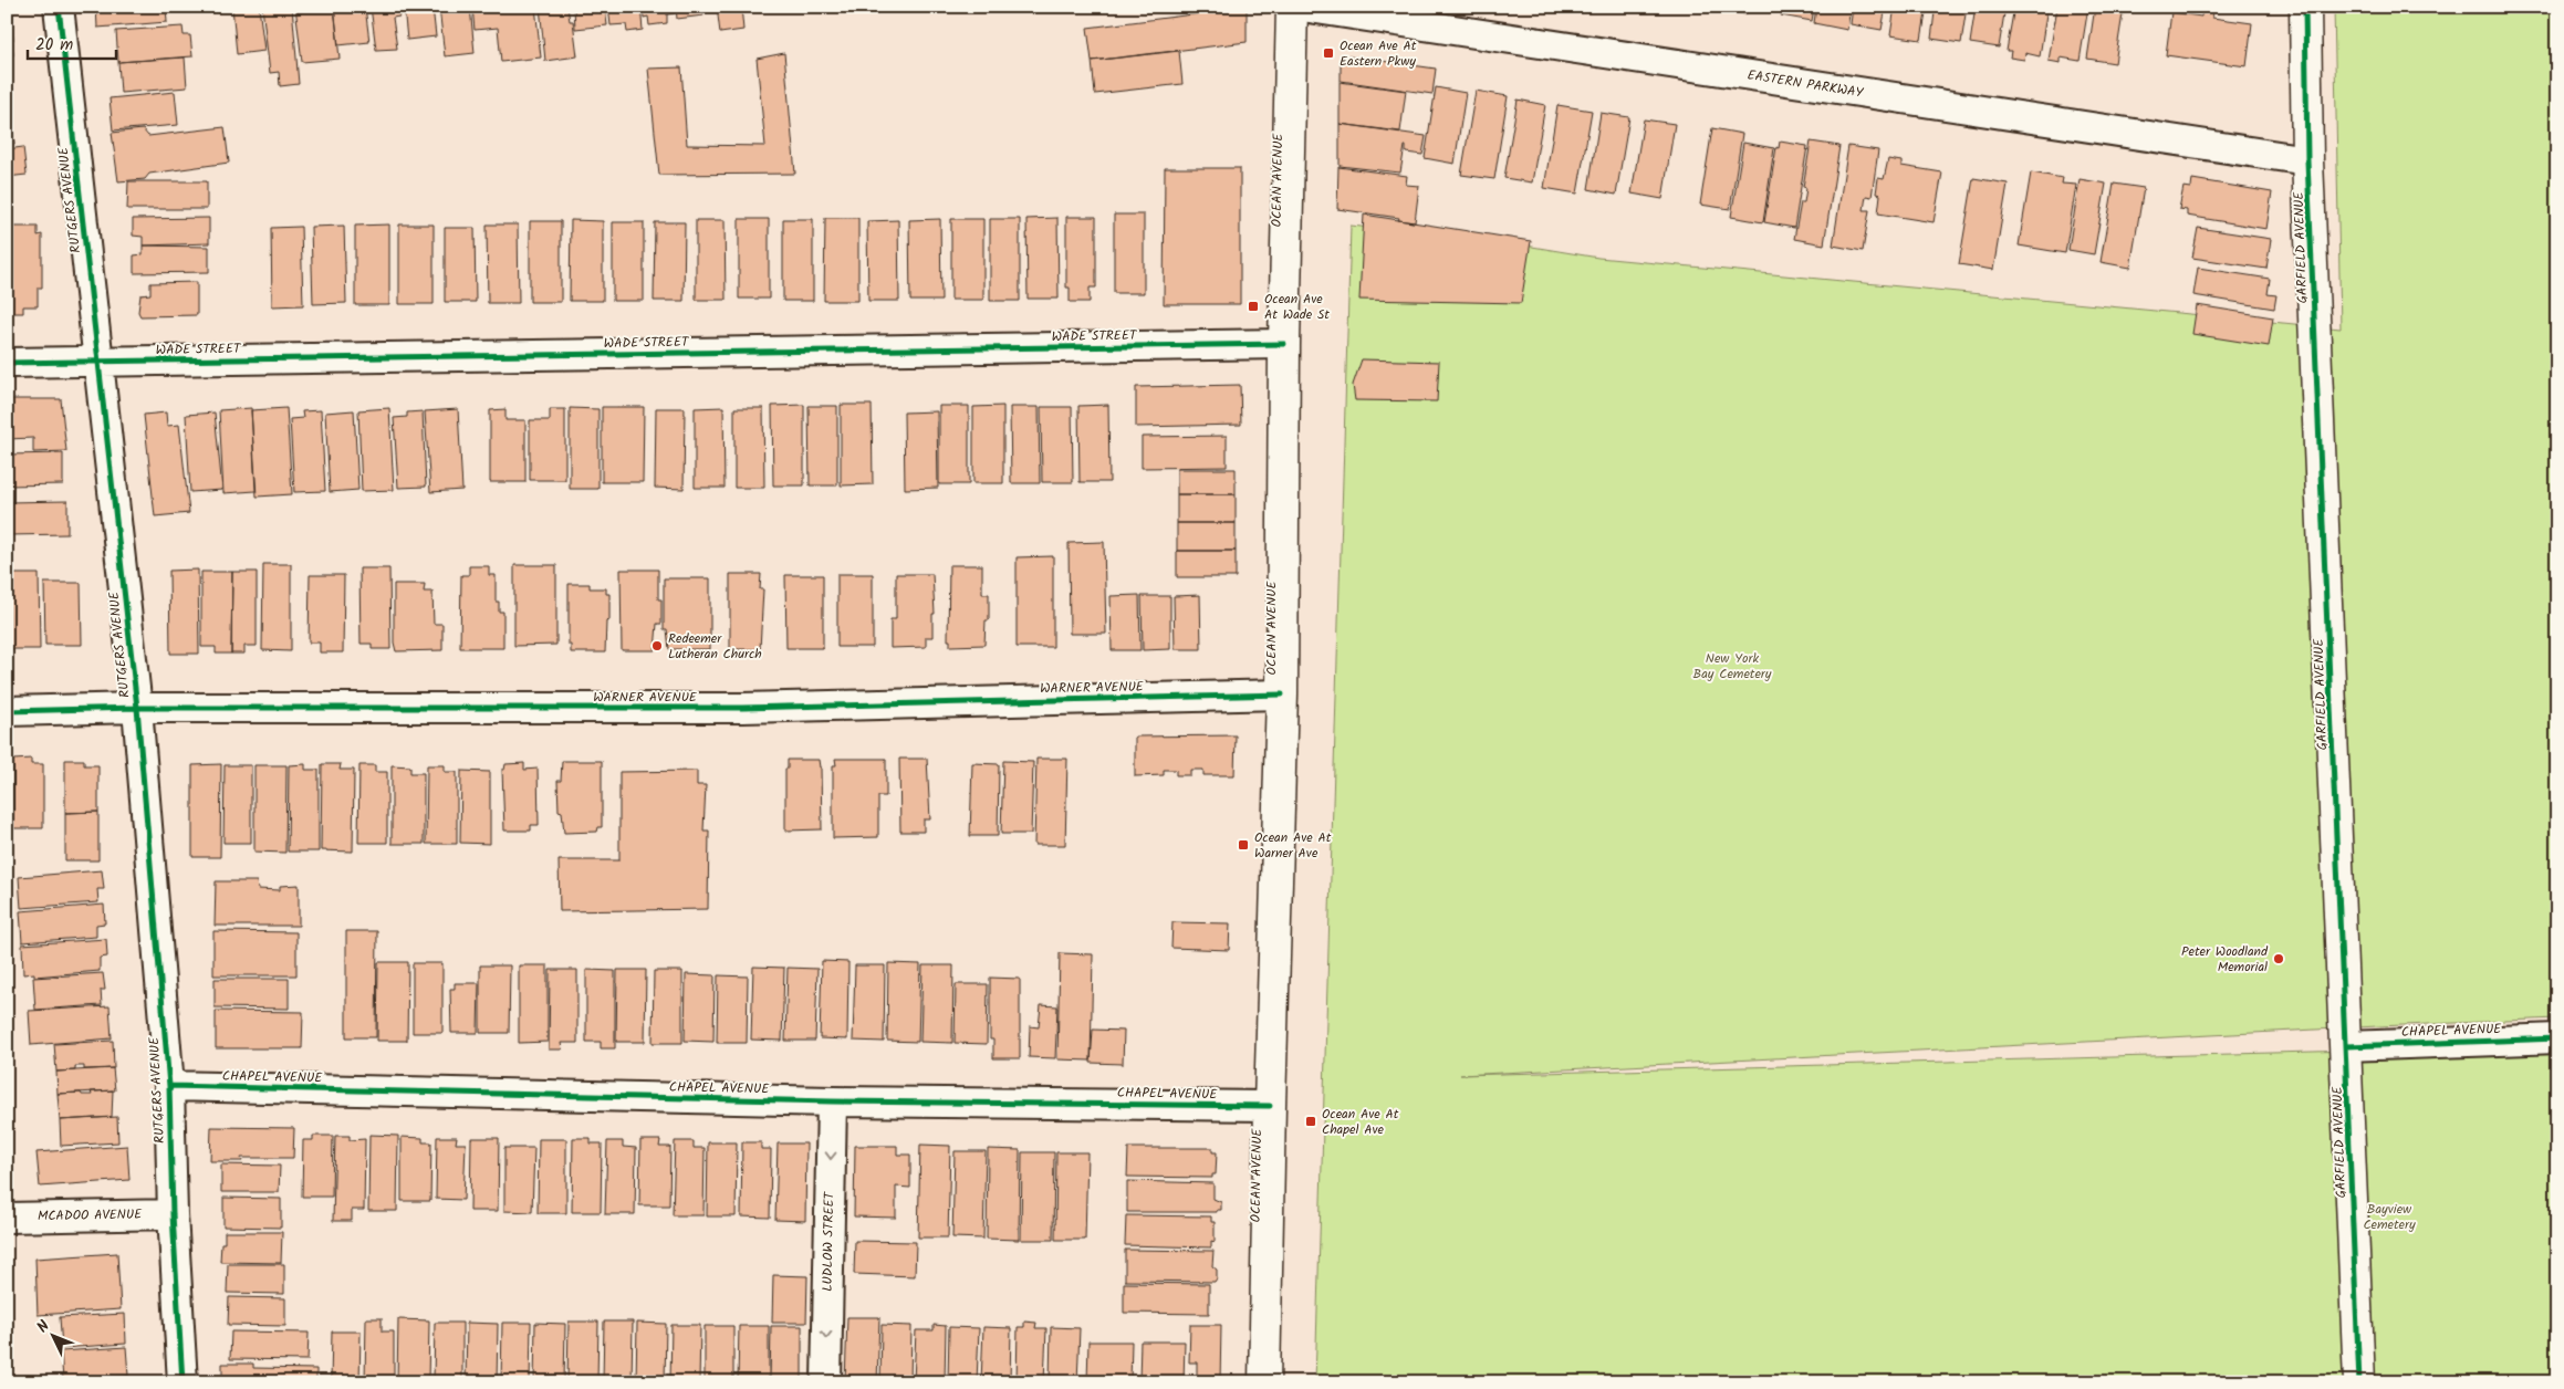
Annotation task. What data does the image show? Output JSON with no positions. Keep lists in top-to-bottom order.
{
  "streets": {
    "street": [
      "EASTERN PARKWAY",
      "OCEAN AVENUE",
      "RUTGERS AVENUE",
      "GARFIELD AVENUE",
      "WADE STREET",
      "WARNER AVENUE",
      "CHAPEL AVENUE",
      "MCADOO AVENUE",
      "LUDLOW STREET"
    ]
  },
  "crossings": [
    ["EASTERN PARKWAY", "GARFIELD AVENUE"],
    ["OCEAN AVENUE", "WADE STREET"],
    ["OCEAN AVENUE", "WARNER AVENUE"],
    ["OCEAN AVENUE", "CHAPEL AVENUE"],
    ["RUTGERS AVENUE", "WADE STREET"],
    ["RUTGERS AVENUE", "WARNER AVENUE"],
    ["RUTGERS AVENUE", "CHAPEL AVENUE"],
    ["RUTGERS AVENUE", "MCADOO AVENUE"],
    ["GARFIELD AVENUE", "CHAPEL AVENUE"],
    ["CHAPEL AVENUE", "LUDLOW STREET"]
  ],
  "one_way": ["LUDLOW STREET"],
  "parks": ["New York Bay Cemetery", "Bayview Cemetery"],
  "places": {
    "transit": [
      "Ocean Ave At Eastern Pkwy",
      "Ocean Ave At Wade St",
      "Ocean Ave At Warner Ave",
      "Ocean Ave At Chapel Ave"
    ],
    "other": ["Redeemer Lutheran Church", "Peter Woodland Memorial"]
  },
  "scale_bar": "20 m",
  "north": "top left"
}
